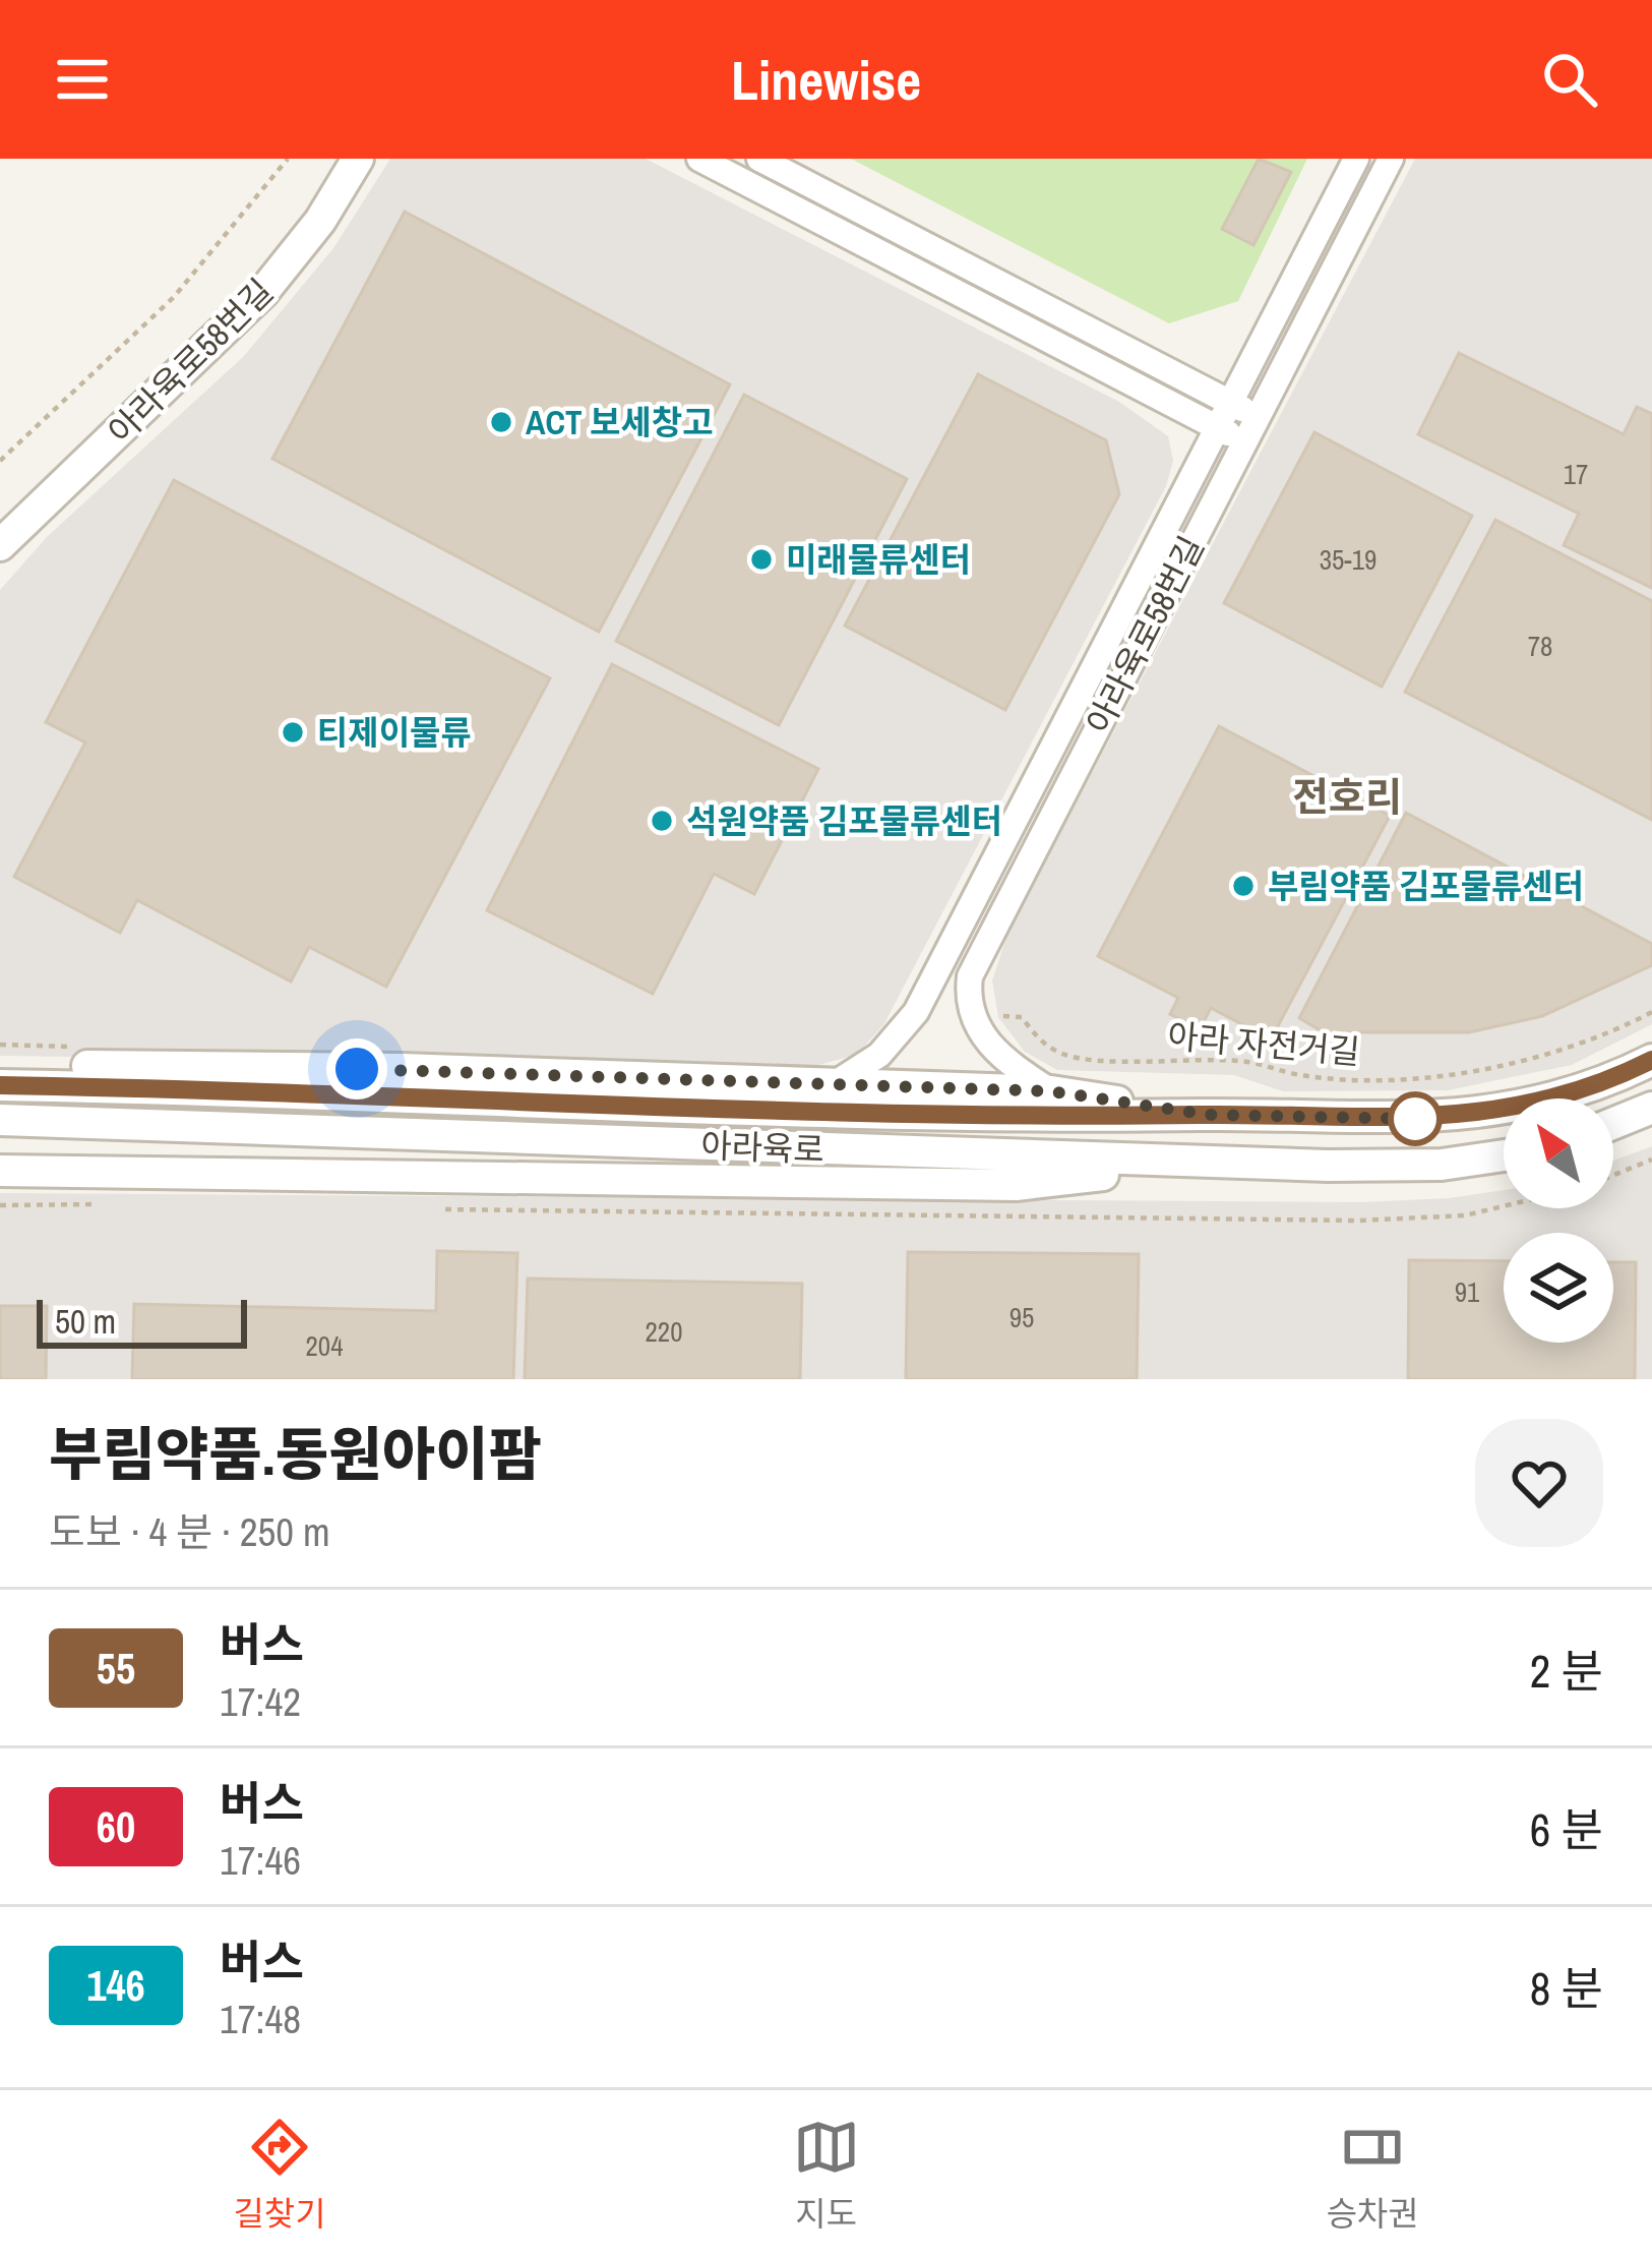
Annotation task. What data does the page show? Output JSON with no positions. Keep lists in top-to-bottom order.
{
  "streets": {
    "street": ["아라육로58번길", "아라육로"],
    "path": ["아라 자전거길"]
  },
  "districts": ["전호리"],
  "places": [
    "ACT 보세창고",
    "미래물류센터",
    "티제이물류",
    "석원약품 김포물류센터",
    "부림약품 김포물류센터"
  ],
  "lines": ["bus line 55"],
  "house_numbers": [
    "17",
    "35-19",
    "78",
    "91",
    "95",
    "220",
    "204"
  ],
  "scale_bar": "50 m",
  "north": "top left",
  "page": {
    "header": "Linewise",
    "scale": "50 m",
    "heading": ["부림약품.동원아이팜", "도보 · 4 분 · 250 m"],
    "list": [
      {
        "mark": "55",
        "name": "버스",
        "note": "17:42",
        "value": "2 분"
      },
      {
        "mark": "60",
        "name": "버스",
        "note": "17:46",
        "value": "6 분"
      },
      {
        "mark": "146",
        "name": "버스",
        "note": "17:48",
        "value": "8 분"
      }
    ],
    "tabs": ["길찾기", "지도", "승차권"]
  }
}
